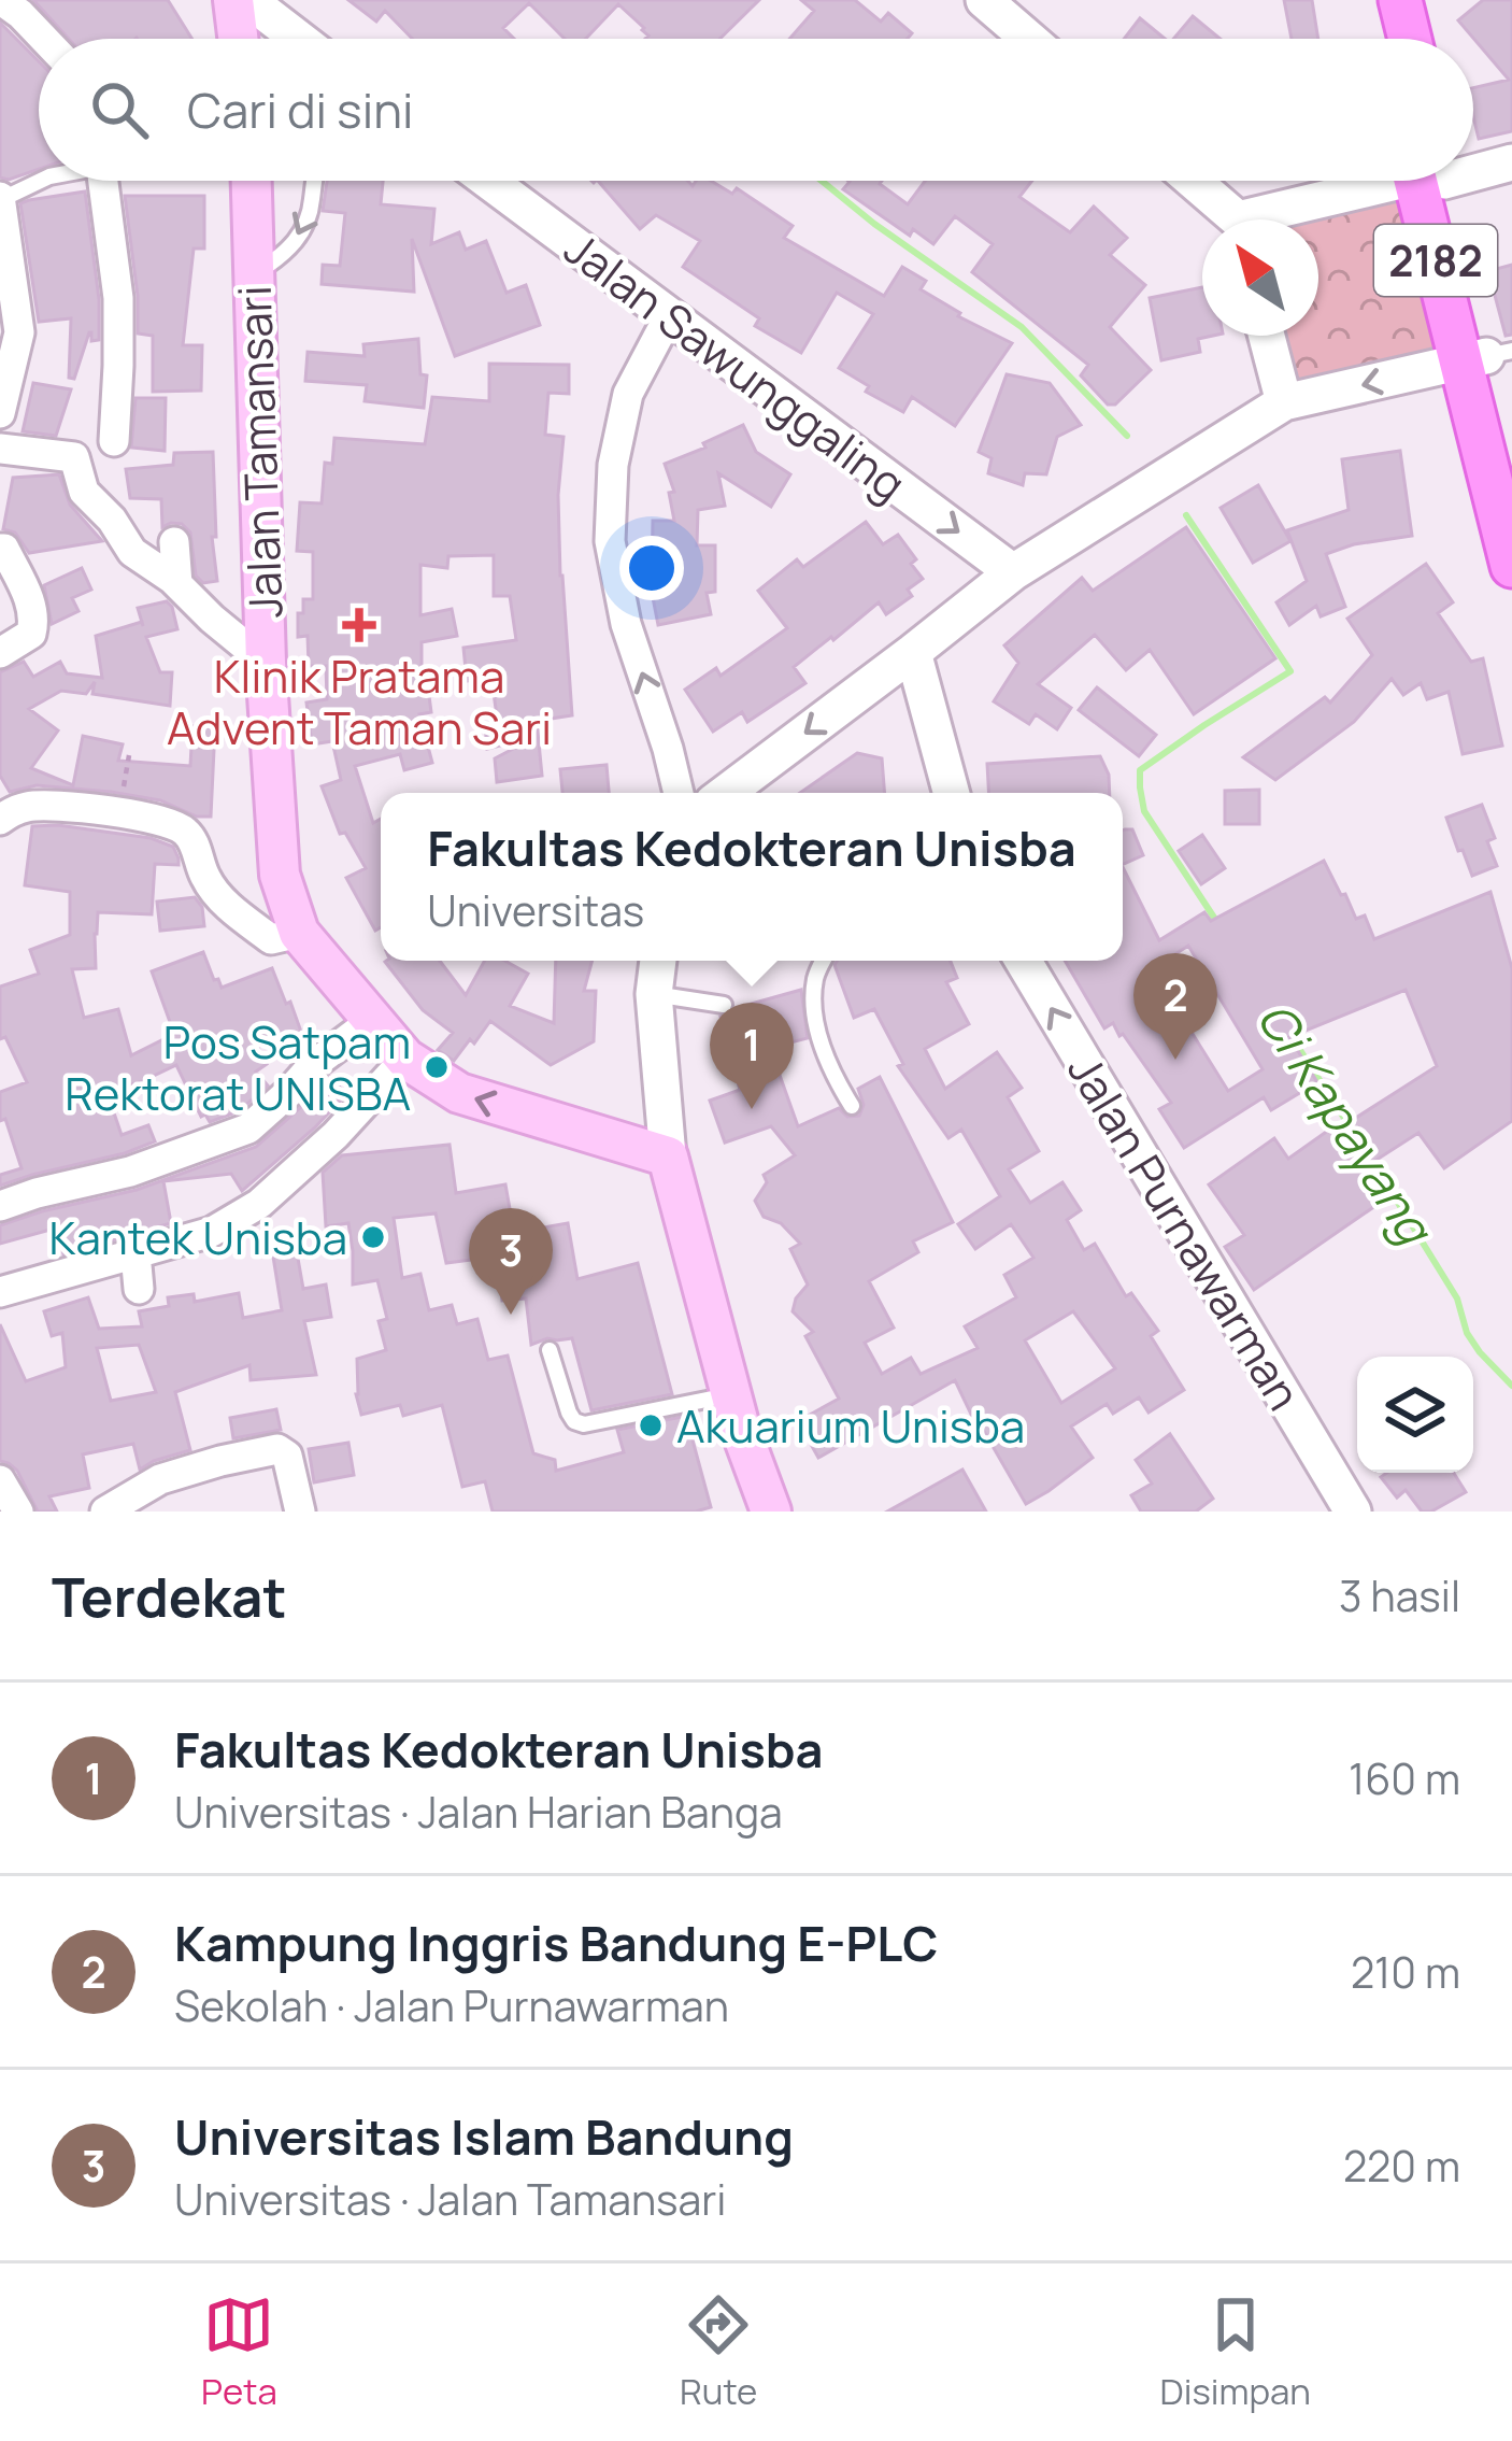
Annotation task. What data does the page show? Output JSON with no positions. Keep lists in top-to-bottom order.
{
  "streets": {
    "main road": ["2182", "Jalan Tamansari"],
    "street": ["Jalan Sawunggaling", "Jalan Purnawarman"]
  },
  "one_way": ["Jalan Sawunggaling", "Jalan Purnawarman"],
  "water": ["Ci Kapayang"],
  "places": {
    "health": ["Klinik Pratama Advent Taman Sari"],
    "other": ["Pos Satpam Rektorat UNISBA", "Kantek Unisba", "Akuarium Unisba"]
  },
  "north": "top left",
  "page": {
    "search": "Cari di sini",
    "popup": ["Fakultas Kedokteran Unisba", "Universitas"],
    "pins": ["2", "1", "3"],
    "heading": ["Terdekat", "3 hasil"],
    "list": [
      {
        "mark": "1",
        "name": "Fakultas Kedokteran Unisba",
        "note": "Universitas · Jalan Harian Banga",
        "value": "160 m"
      },
      {
        "mark": "2",
        "name": "Kampung Inggris Bandung E-PLC",
        "note": "Sekolah · Jalan Purnawarman",
        "value": "210 m"
      },
      {
        "mark": "3",
        "name": "Universitas Islam Bandung",
        "note": "Universitas · Jalan Tamansari",
        "value": "220 m"
      }
    ],
    "nav": ["Peta", "Rute", "Disimpan"]
  }
}
